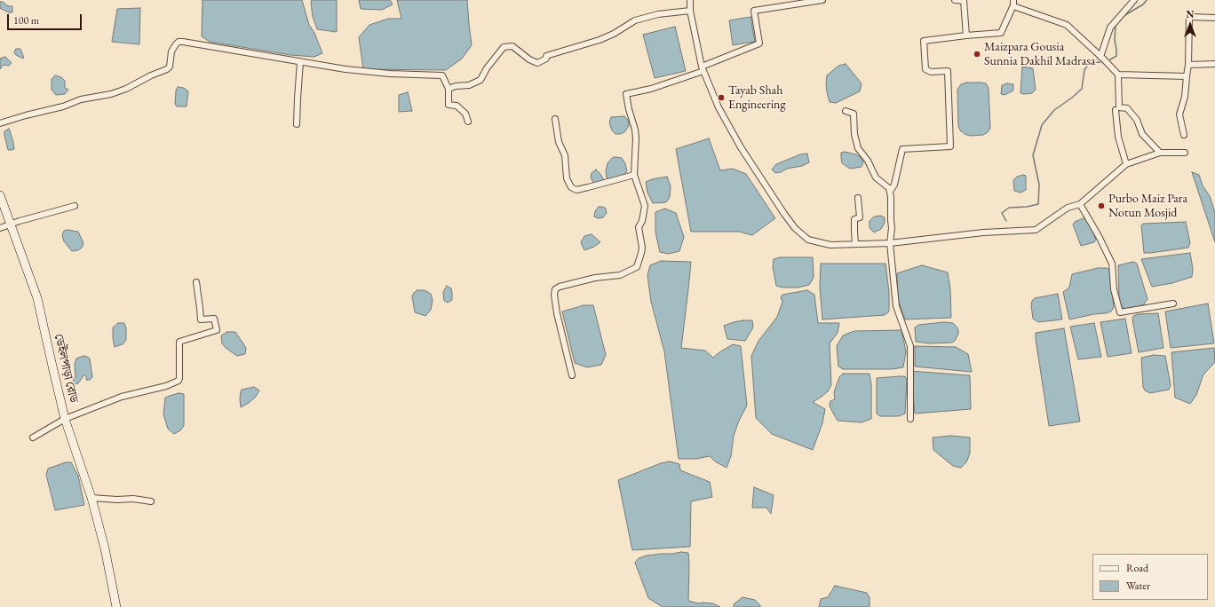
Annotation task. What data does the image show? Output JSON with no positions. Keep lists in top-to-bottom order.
{
  "streets": {
    "main road": ["ডেইলপাড়া রোড"]
  },
  "places": ["Maizpara Gousia Sunnia Dakhil Madrasa", "Tayab Shah Engineering", "Purbo Maiz Para Notun Mosjid"],
  "legend": ["Road", "Water"],
  "scale_bar": "100 m",
  "north": "top"
}
